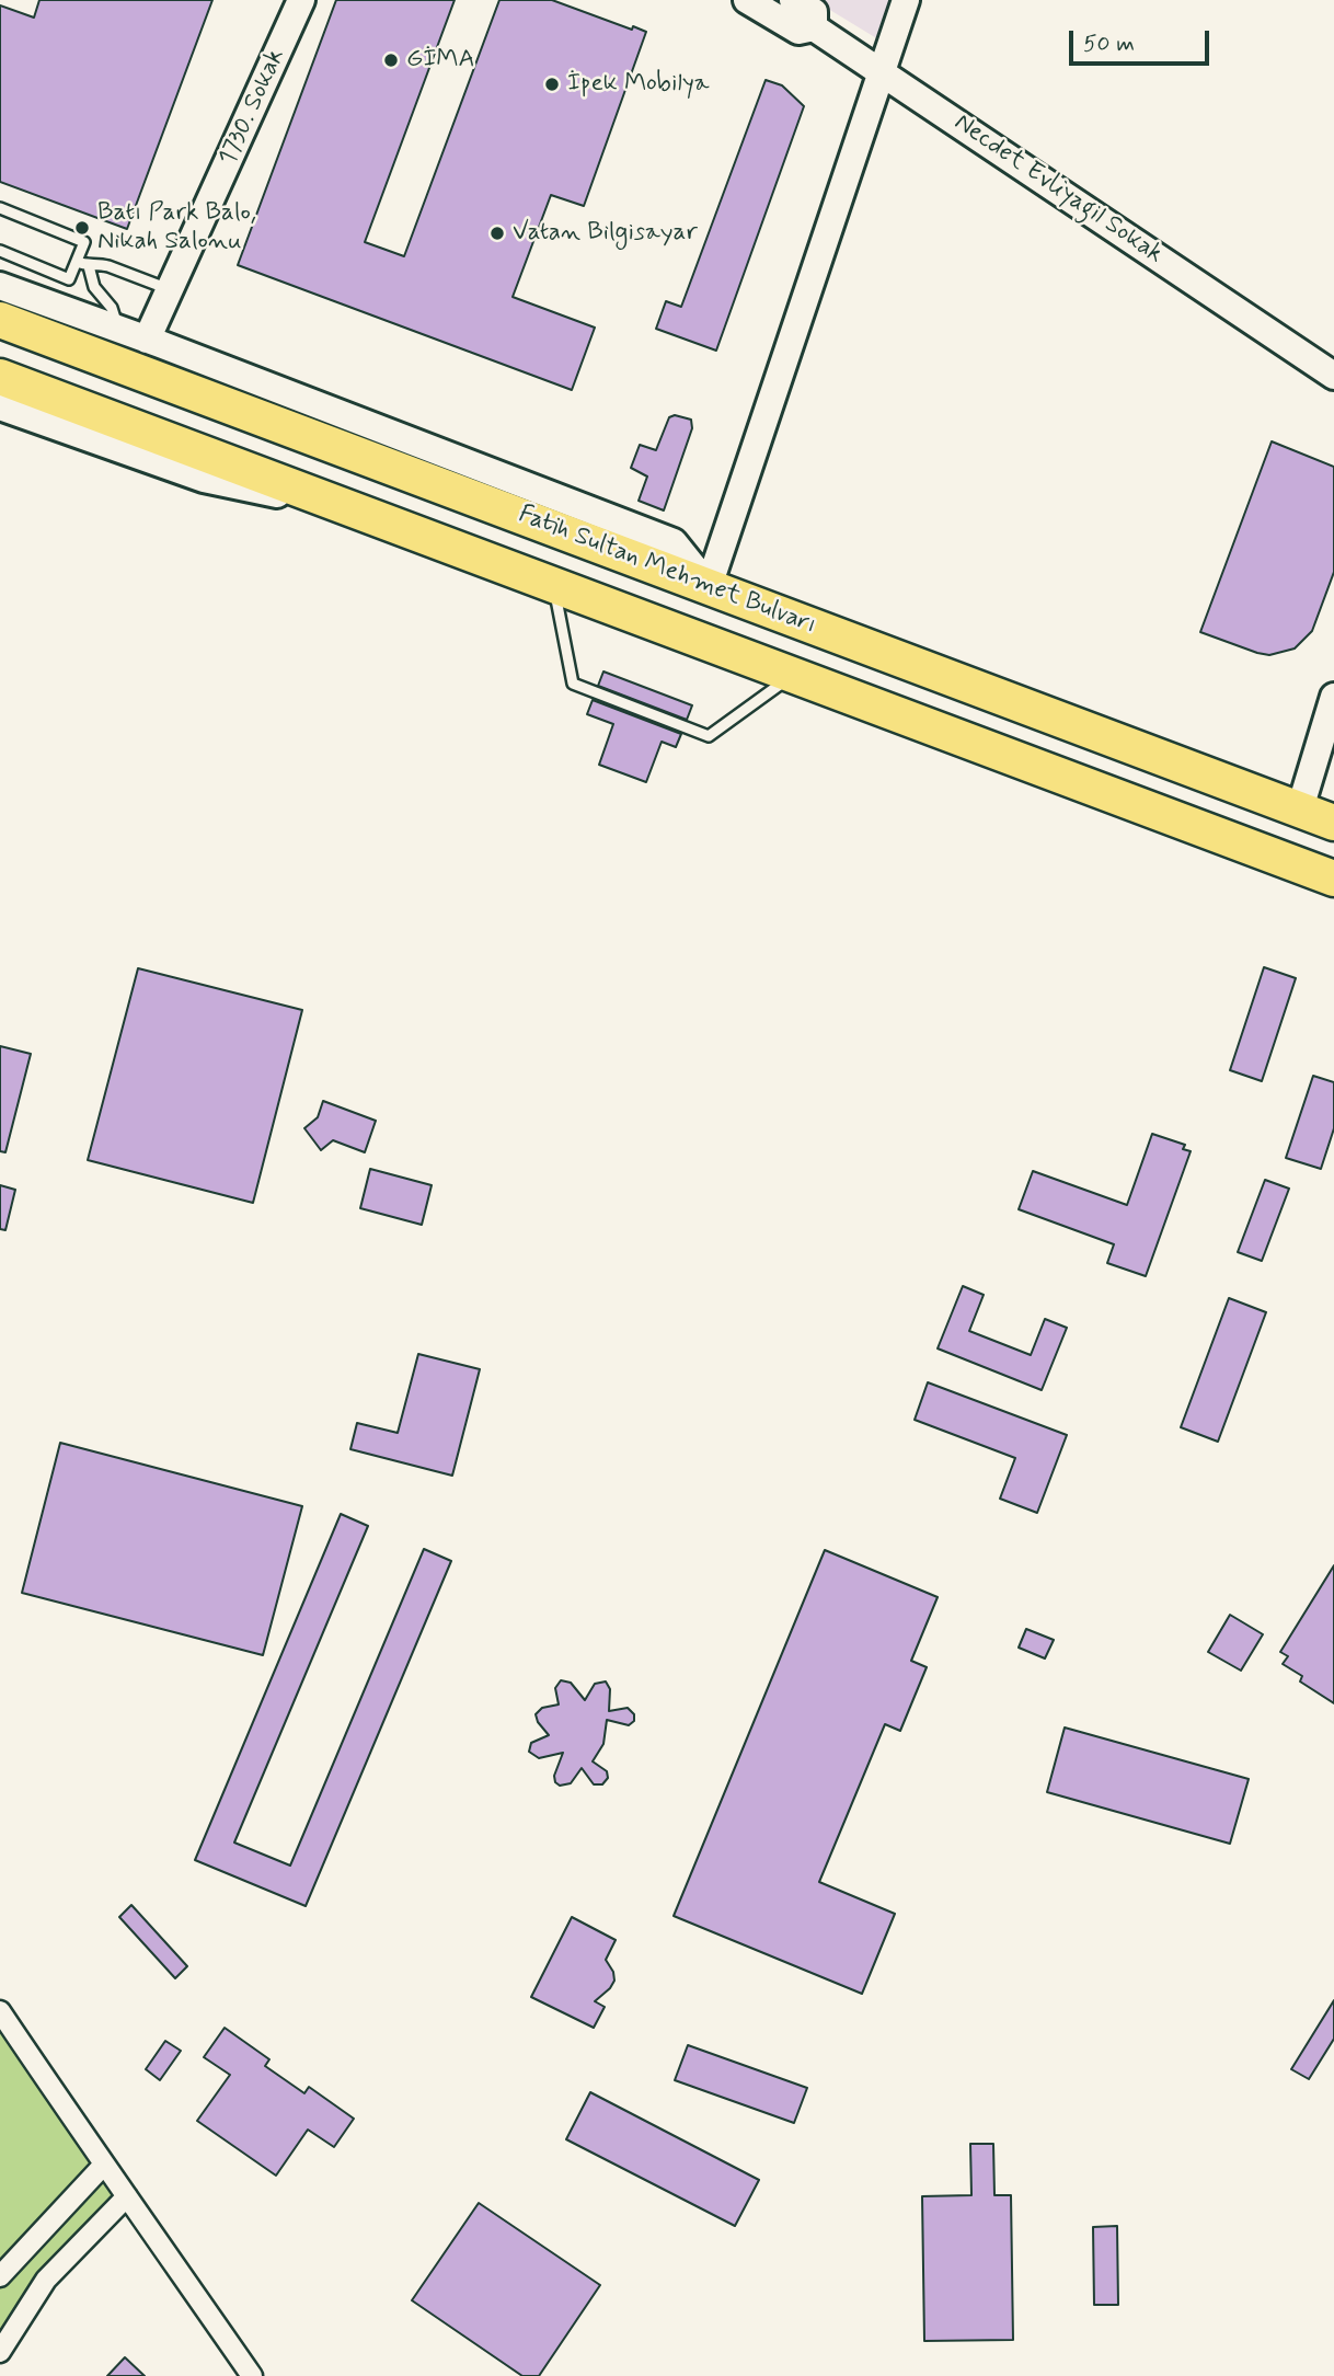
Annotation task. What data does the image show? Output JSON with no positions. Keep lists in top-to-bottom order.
{
  "streets": {
    "highway": ["Fatih Sultan Mehmet Bulvarı"],
    "street": ["1730. Sokak", "Necdet Evliyagil Sokak"]
  },
  "places": [
    "GİMA",
    "İpek Mobilya",
    "Batı Park Balo, Nikah Salonu",
    "Vatan Bilgisayar"
  ],
  "scale_bar": "50 m"
}
